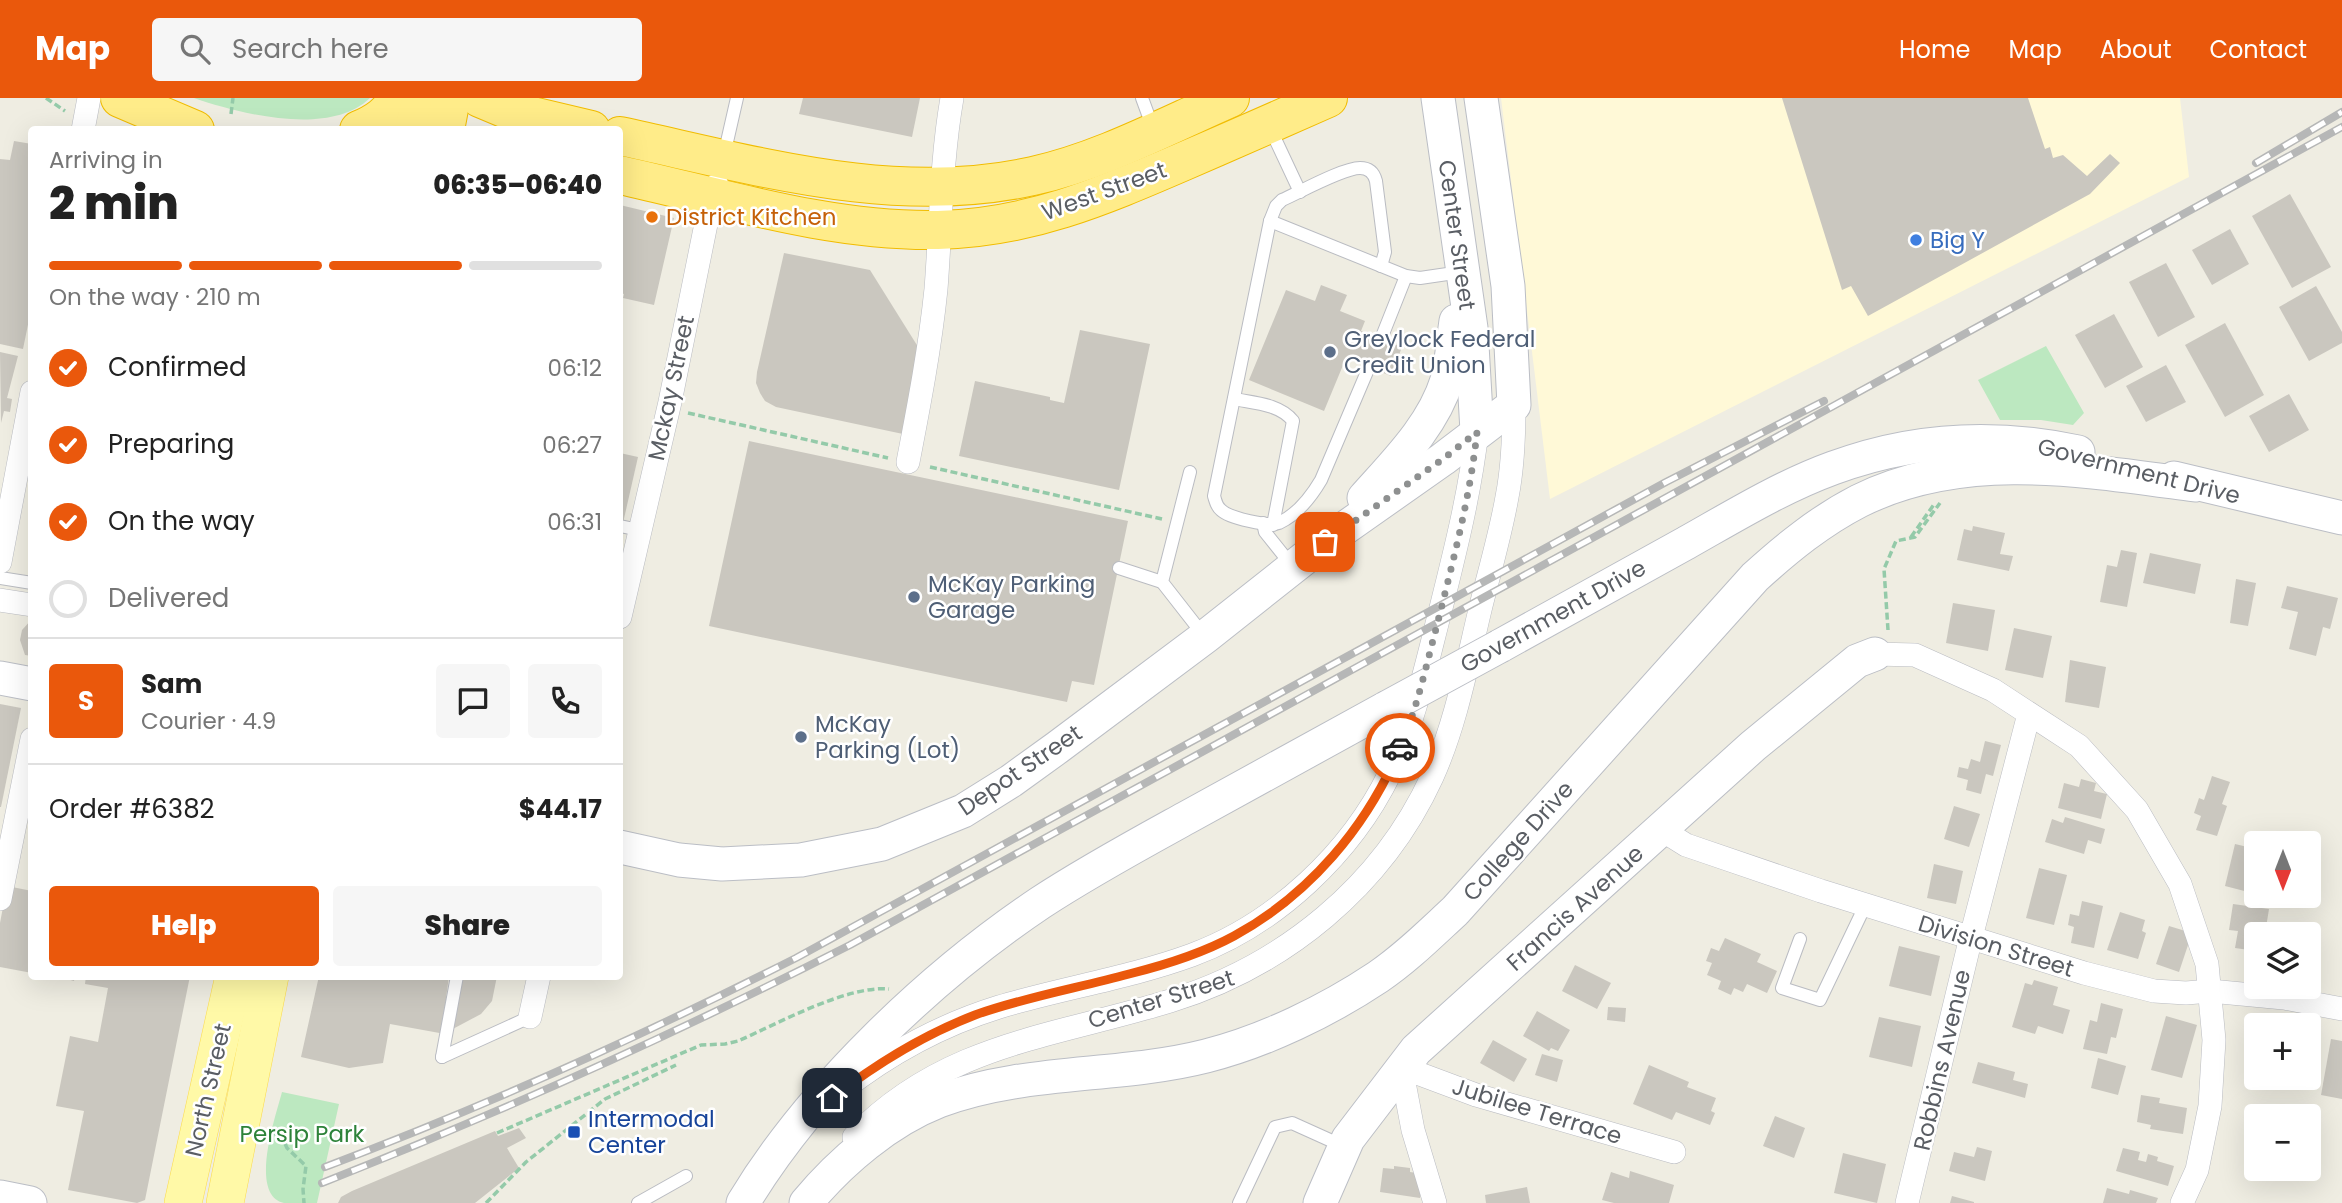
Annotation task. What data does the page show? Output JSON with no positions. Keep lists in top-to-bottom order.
{
  "streets": {
    "highway": ["West Street"],
    "main road": ["North Street"],
    "street": [
      "Center Street",
      "Mckay Street",
      "Government Drive",
      "Depot Street",
      "College Drive",
      "Francis Avenue",
      "Division Street",
      "Robbins Avenue",
      "Jubilee Terrace"
    ]
  },
  "crossings": [
    ["West Street", "Mckay Street"],
    ["Center Street", "Government Drive"],
    ["Center Street", "Depot Street"],
    ["Center Street", "College Drive"],
    ["Government Drive", "College Drive"],
    ["Francis Avenue", "Division Street"],
    ["Francis Avenue", "Jubilee Terrace"],
    ["Division Street", "Robbins Avenue"]
  ],
  "parks": ["Persip Park"],
  "places": {
    "other": [
      "District Kitchen",
      "Big Y",
      "Greylock Federal Credit Union",
      "McKay Parking Garage",
      "McKay Parking (Lot)"
    ],
    "transit": ["Intermodal Center"]
  },
  "north": "bottom",
  "page": {
    "header": "Map",
    "search": "Search here",
    "nav": [
      "Home",
      "Map",
      "About",
      "Contact"
    ],
    "heading": ["2 min", "Arriving in", "06:35–06:40"],
    "panel": [
      "Sam",
      "Courier · 4.9",
      "Order #6382",
      "$44.17"
    ],
    "bar": "On the way · 210 m",
    "list": [
      ["Confirmed", "06:12"],
      ["Preparing", "06:27"],
      ["On the way", "06:31"],
      "Delivered"
    ],
    "round": "S",
    "map_buttons": ["+", "−"],
    "buttons": ["Help", "Share"]
  }
}
